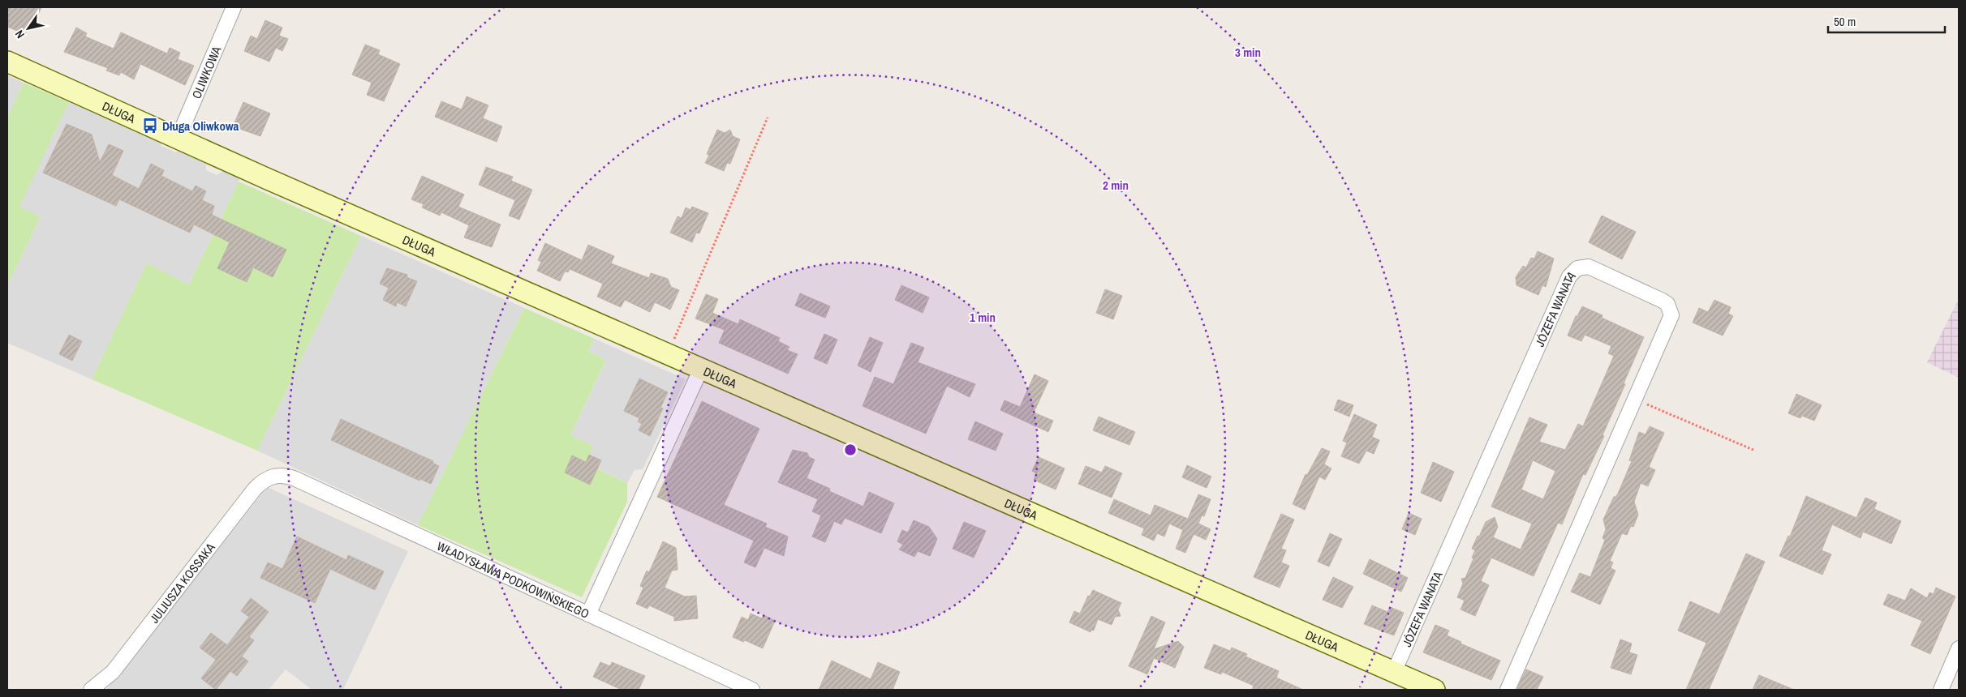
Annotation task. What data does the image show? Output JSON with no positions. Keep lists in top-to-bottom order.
{
  "streets": {
    "street": [
      "OLIWKOWA",
      "DŁUGA",
      "JÓZEFA WANATA",
      "WŁADYSŁAWA PODKOWIŃSKIEGO",
      "JULIUSZA KOSSAKA"
    ]
  },
  "crossings": [
    ["OLIWKOWA", "DŁUGA"],
    ["DŁUGA", "JÓZEFA WANATA"],
    ["WŁADYSŁAWA PODKOWIŃSKIEGO", "JULIUSZA KOSSAKA"]
  ],
  "places": {
    "bus stop": ["Długa Oliwkowa"]
  },
  "scale_bar": "50 m",
  "north": "bottom left",
  "rings": ["3 min", "2 min", "1 min"]
}
